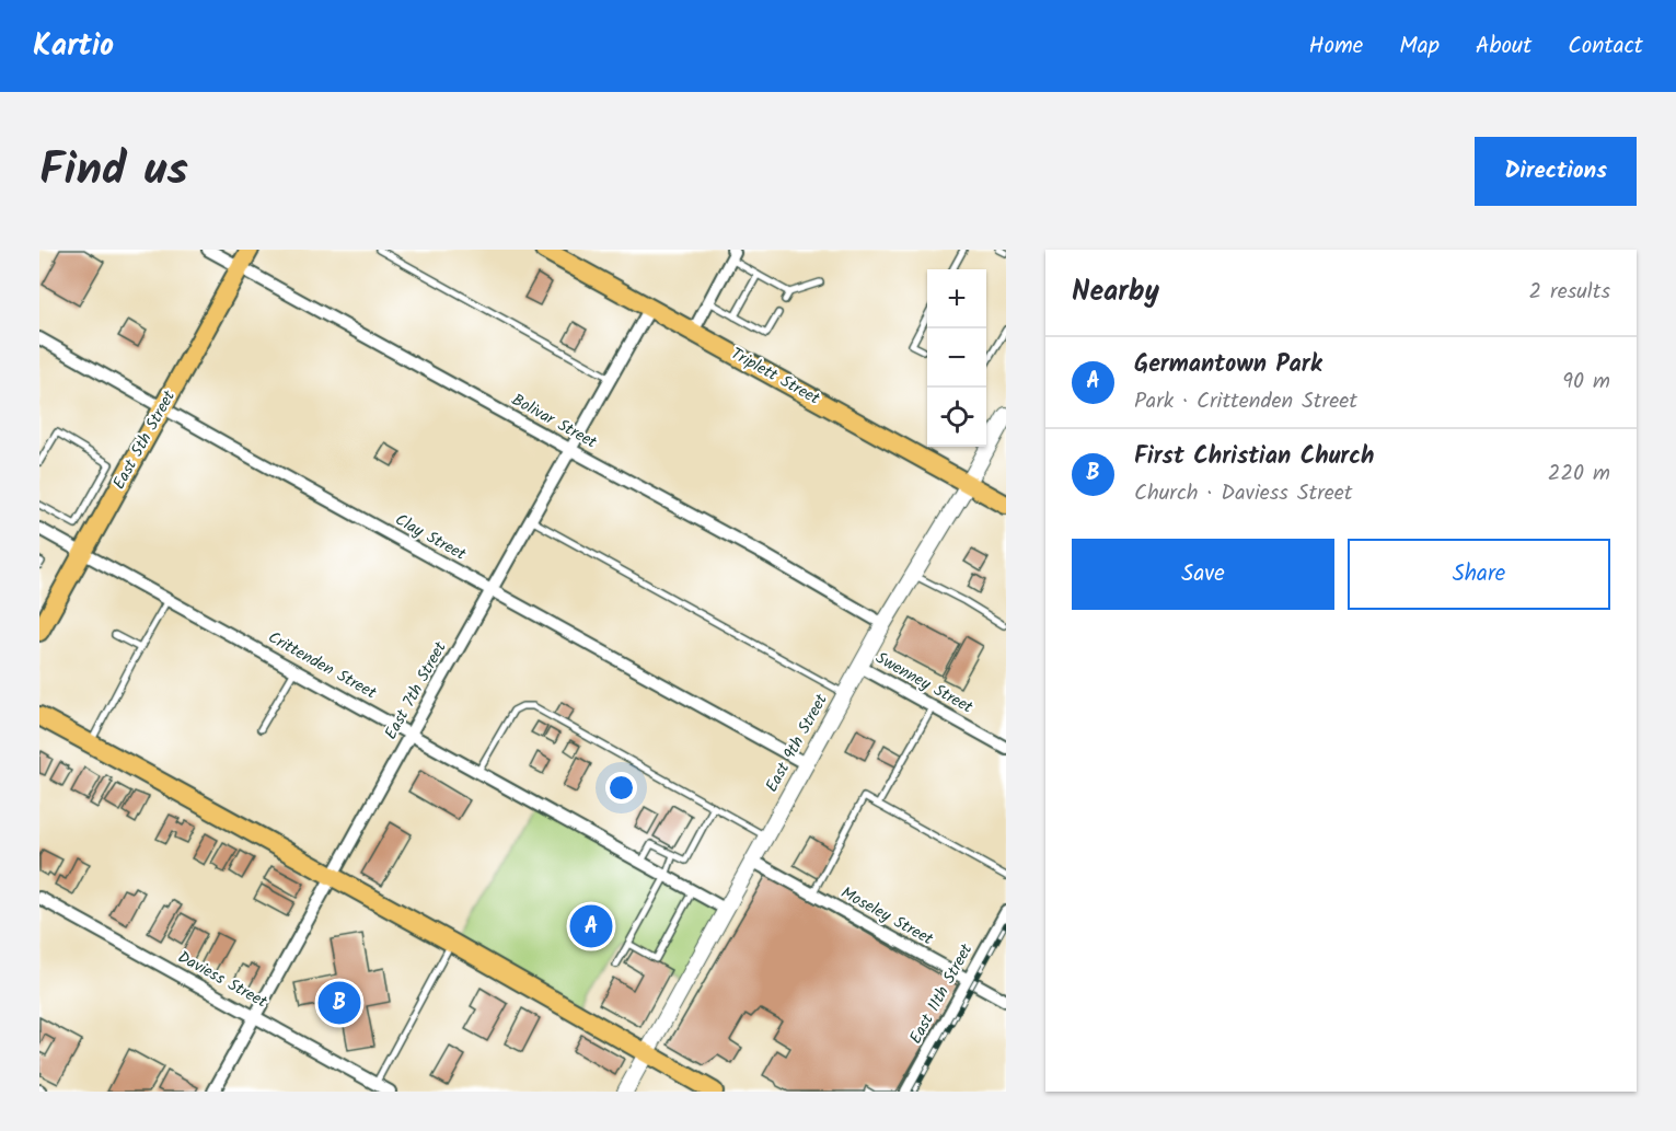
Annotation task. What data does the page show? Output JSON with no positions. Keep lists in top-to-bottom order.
{
  "streets": {
    "main road": ["Triplett Street", "East 5th Street"],
    "street": [
      "Bolivar Street",
      "Clay Street",
      "Crittenden Street",
      "Swenney Street",
      "East 7th Street",
      "East 9th Street",
      "Moseley Street",
      "Daviess Street",
      "East 11th Street"
    ]
  },
  "crossings": [
    ["Triplett Street", "East 7th Street"],
    ["Triplett Street", "East 9th Street"],
    ["Bolivar Street", "East 5th Street"],
    ["Bolivar Street", "East 7th Street"],
    ["Bolivar Street", "East 9th Street"],
    ["East 5th Street", "Clay Street"],
    ["East 5th Street", "Crittenden Street"],
    ["Clay Street", "East 7th Street"],
    ["Clay Street", "East 9th Street"],
    ["Crittenden Street", "East 7th Street"],
    ["Crittenden Street", "East 9th Street"],
    ["Swenney Street", "East 9th Street"],
    ["East 7th Street", "Daviess Street"],
    ["East 9th Street", "Moseley Street"],
    ["Moseley Street", "East 11th Street"]
  ],
  "page": {
    "header": "Kartio",
    "nav": [
      "Home",
      "Map",
      "About",
      "Contact"
    ],
    "title": "Find us",
    "buttons": [
      "Directions",
      ["Save", "Share"]
    ],
    "heading": ["Nearby", "2 results"],
    "map_buttons": ["+", "−"],
    "list": [
      {
        "mark": "A",
        "name": "Germantown Park",
        "note": "Park · Crittenden Street",
        "value": "90 m"
      },
      {
        "mark": "B",
        "name": "First Christian Church",
        "note": "Church · Daviess Street",
        "value": "220 m"
      }
    ],
    "pins": ["A", "B"]
  }
}
